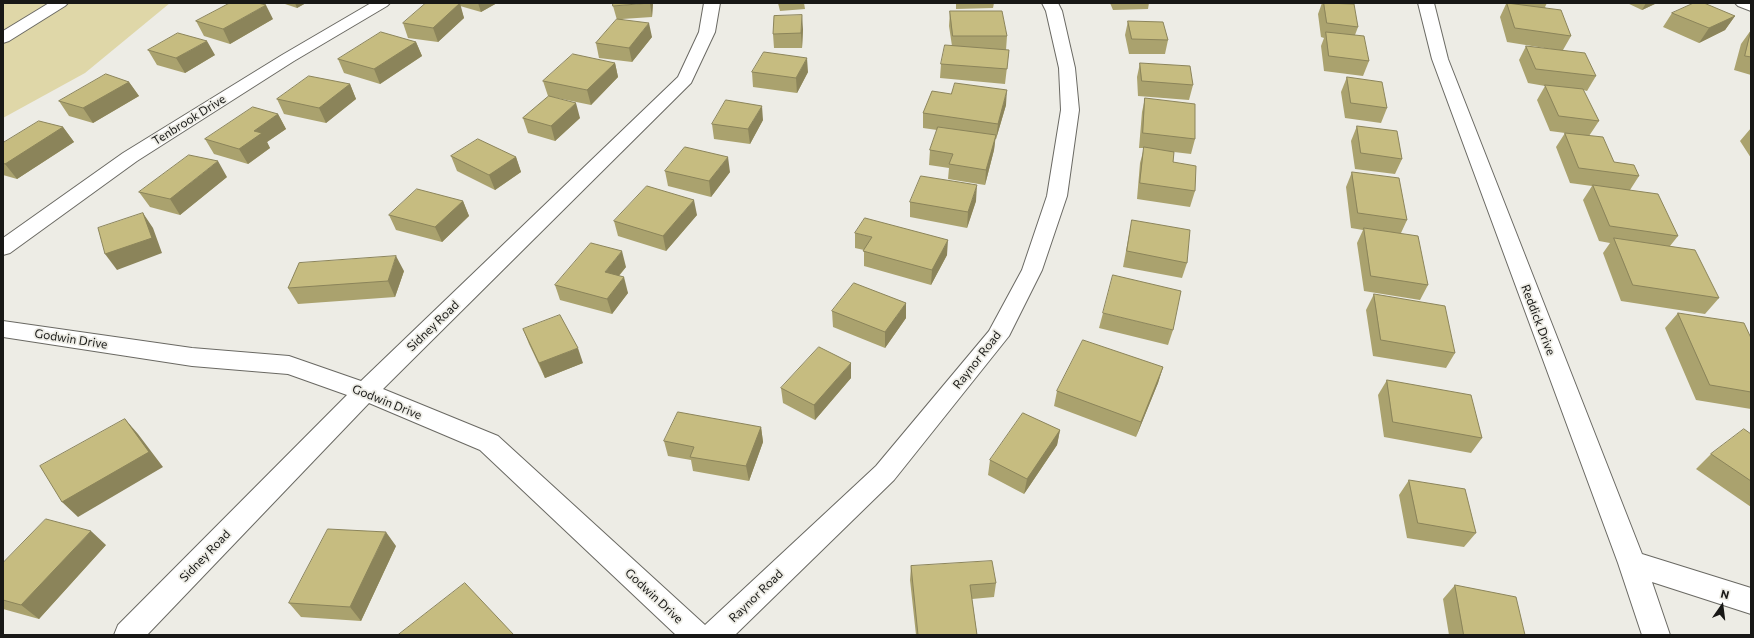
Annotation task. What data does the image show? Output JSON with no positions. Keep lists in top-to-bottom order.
{
  "streets": {
    "street": [
      "Tenbrook Drive",
      "Reddick Drive",
      "Sidney Road",
      "Godwin Drive",
      "Raynor Road"
    ]
  },
  "crossings": [
    ["Sidney Road", "Godwin Drive"]
  ],
  "north": "top"
}
